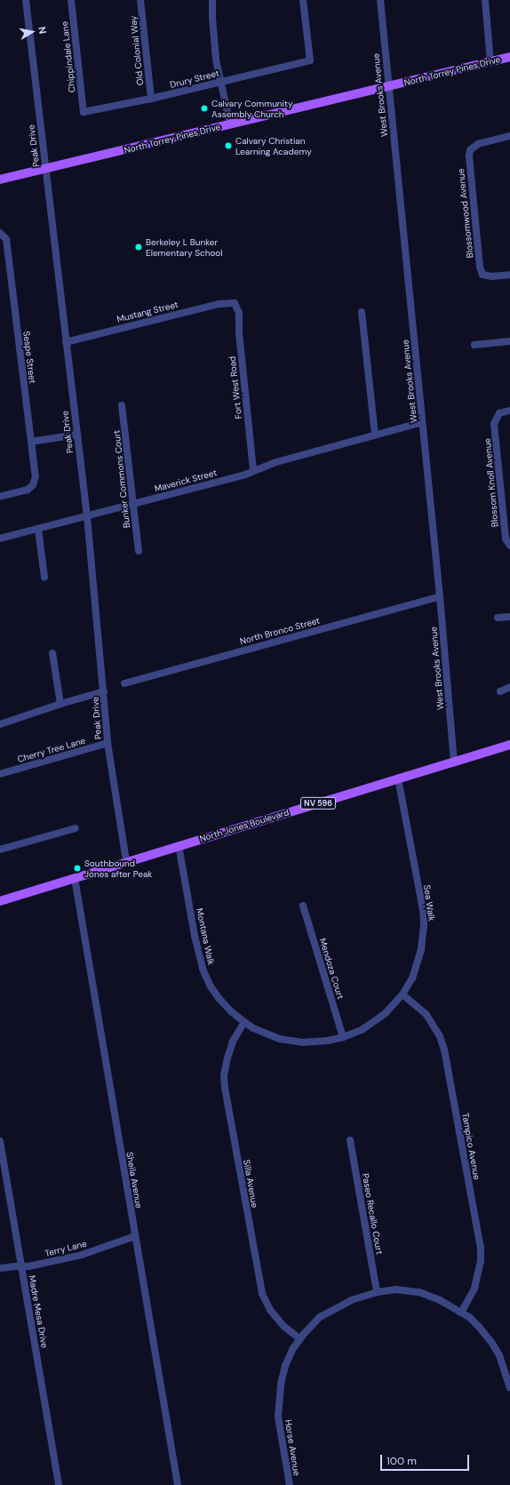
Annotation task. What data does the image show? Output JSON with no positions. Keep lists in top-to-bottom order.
{
  "streets": {
    "main road": ["North Torrey Pines Drive", "NV 596", "North Jones Boulevard"],
    "street": [
      "Old Colonial Way",
      "Chippindale Lane",
      "Drury Street",
      "West Brooks Avenue",
      "Peak Drive",
      "Blossomwood Avenue",
      "Mustang Street",
      "Sespe Street",
      "Fort West Road",
      "Bunker Commons Court",
      "Maverick Street",
      "Blossom Knoll Avenue",
      "North Bronco Street",
      "Cherry Tree Lane",
      "Sea Walk",
      "Montana Walk",
      "Mendoza Court",
      "Tampico Avenue",
      "Sheila Avenue",
      "Silla Avenue",
      "Paseo Recallo Court",
      "Terry Lane",
      "Madre Mesa Drive",
      "Horse Avenue"
    ]
  },
  "crossings": [
    ["Old Colonial Way", "Drury Street"],
    ["Chippindale Lane", "Drury Street"],
    ["North Torrey Pines Drive", "West Brooks Avenue"],
    ["North Torrey Pines Drive", "Peak Drive"],
    ["West Brooks Avenue", "Maverick Street"],
    ["West Brooks Avenue", "North Bronco Street"],
    ["West Brooks Avenue", "North Jones Boulevard"],
    ["Peak Drive", "Mustang Street"],
    ["Peak Drive", "Maverick Street"],
    ["Peak Drive", "Cherry Tree Lane"],
    ["Peak Drive", "North Jones Boulevard"],
    ["Mustang Street", "Fort West Road"],
    ["Fort West Road", "Maverick Street"],
    ["Bunker Commons Court", "Maverick Street"],
    ["North Jones Boulevard", "Sea Walk"],
    ["North Jones Boulevard", "Montana Walk"],
    ["North Jones Boulevard", "Sheila Avenue"],
    ["Sea Walk", "Montana Walk"],
    ["Sea Walk", "Mendoza Court"],
    ["Sea Walk", "Tampico Avenue"],
    ["Montana Walk", "Mendoza Court"],
    ["Montana Walk", "Silla Avenue"],
    ["Tampico Avenue", "Horse Avenue"],
    ["Sheila Avenue", "Terry Lane"],
    ["Silla Avenue", "Horse Avenue"],
    ["Paseo Recallo Court", "Horse Avenue"],
    ["Terry Lane", "Madre Mesa Drive"]
  ],
  "places": [
    "Calvary Community Assembly Church",
    "Calvary Christian Learning Academy",
    "Berkeley L Bunker Elementary School",
    "Southbound Jones after Peak"
  ],
  "scale_bar": "100 m",
  "north": "right"
}
